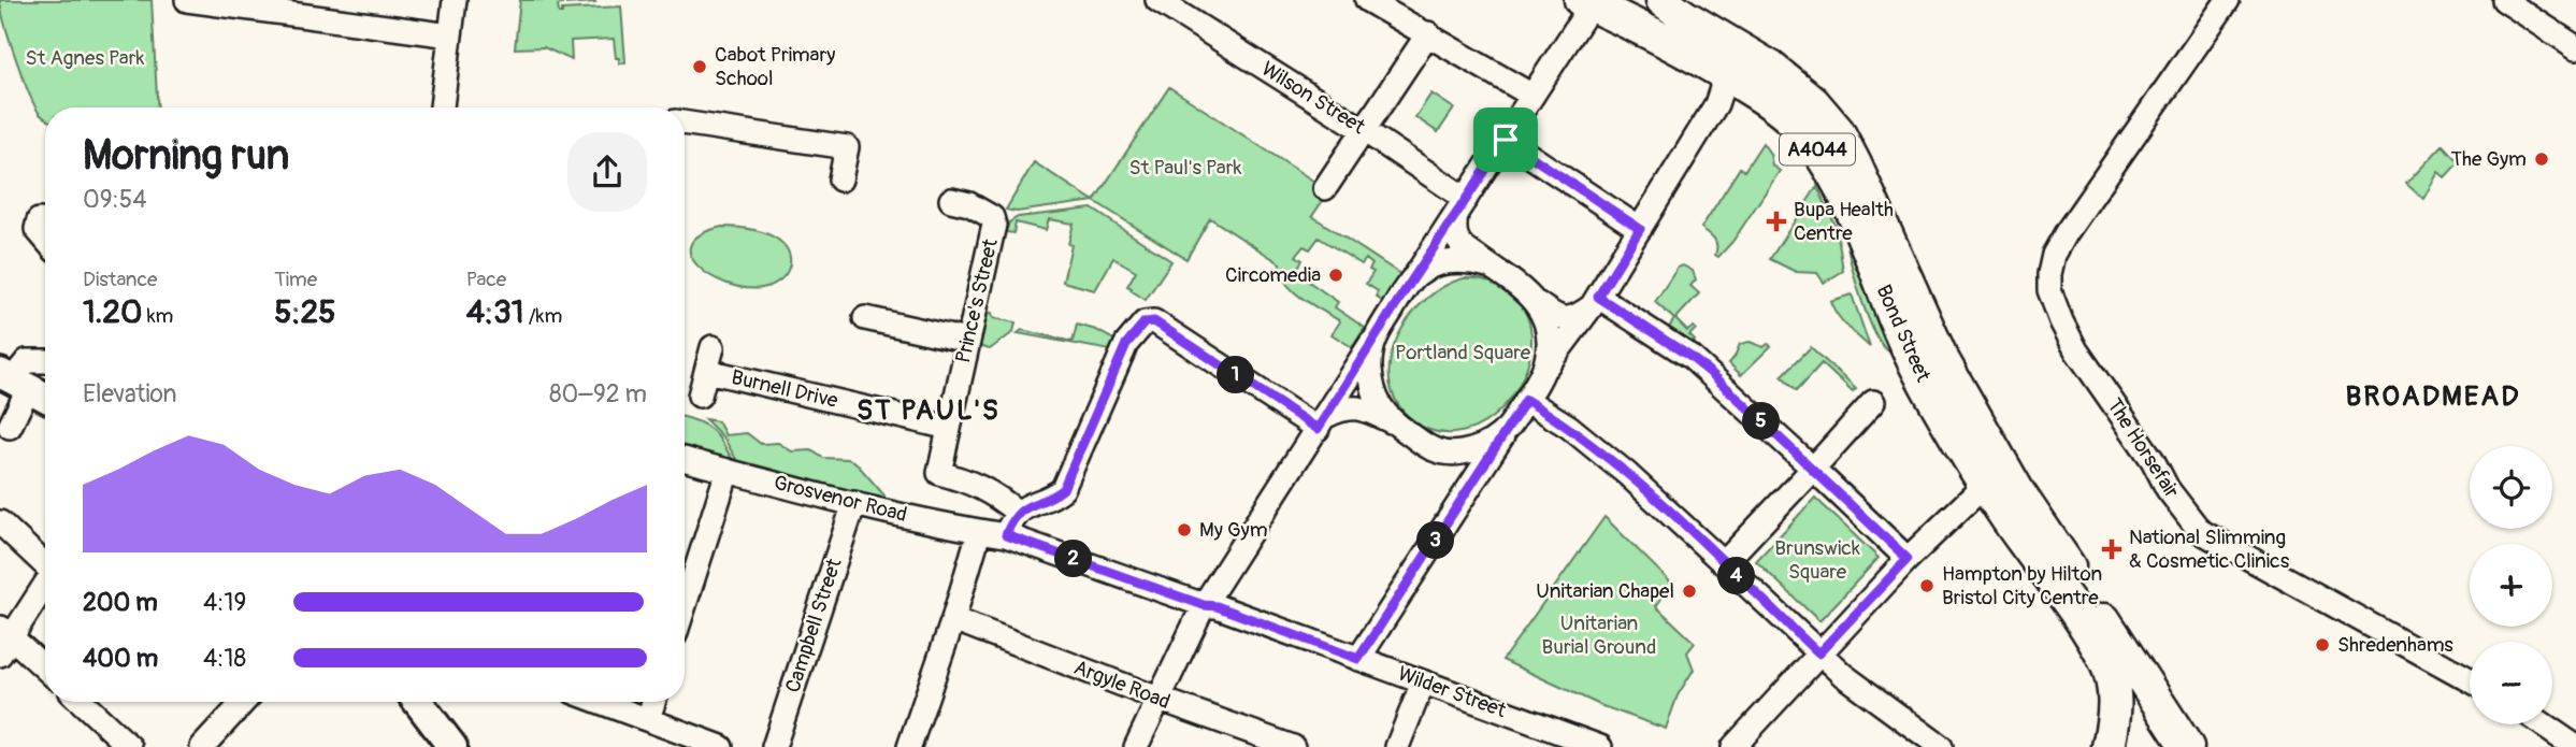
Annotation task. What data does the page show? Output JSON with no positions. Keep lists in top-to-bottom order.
{
  "streets": {
    "highway": ["A4044", "Bond Street"],
    "street": [
      "Wilson Street",
      "Prince's Street",
      "Burnell Drive",
      "The Horsefair",
      "Grosvenor Road",
      "Campbell Street",
      "Argyle Road",
      "Wilder Street"
    ]
  },
  "crossings": [
    ["Prince's Street", "Burnell Drive"],
    ["Grosvenor Road", "Campbell Street"],
    ["Grosvenor Road", "Wilder Street"]
  ],
  "districts": ["BROADMEAD", "ST PAUL'S"],
  "parks": [
    "St Agnes Park",
    "St Paul's Park",
    "Portland Square",
    "Brunswick Square",
    "Unitarian Burial Ground"
  ],
  "places": {
    "other": [
      "Cabot Primary School",
      "The Gym",
      "Circomedia",
      "My Gym",
      "Hampton by Hilton Bristol City Centre",
      "Unitarian Chapel",
      "Shredenhams"
    ],
    "health": ["Bupa Health Centre", "National Slimming & Cosmetic Clinics"]
  },
  "page": {
    "heading": ["Morning run", "09:54"],
    "stats": [
      ["Distance", "1.20 km"],
      ["Time", "5:25"],
      ["Pace", "4:31 /km"]
    ],
    "pins": [
      "1",
      "5",
      "3",
      "2",
      "4"
    ],
    "chart": ["Elevation", "80–92 m"],
    "map_buttons": ["+", "−"],
    "list": [
      {
        "name": "200 m",
        "note": "4:19"
      },
      {
        "name": "400 m",
        "note": "4:18"
      }
    ]
  }
}
